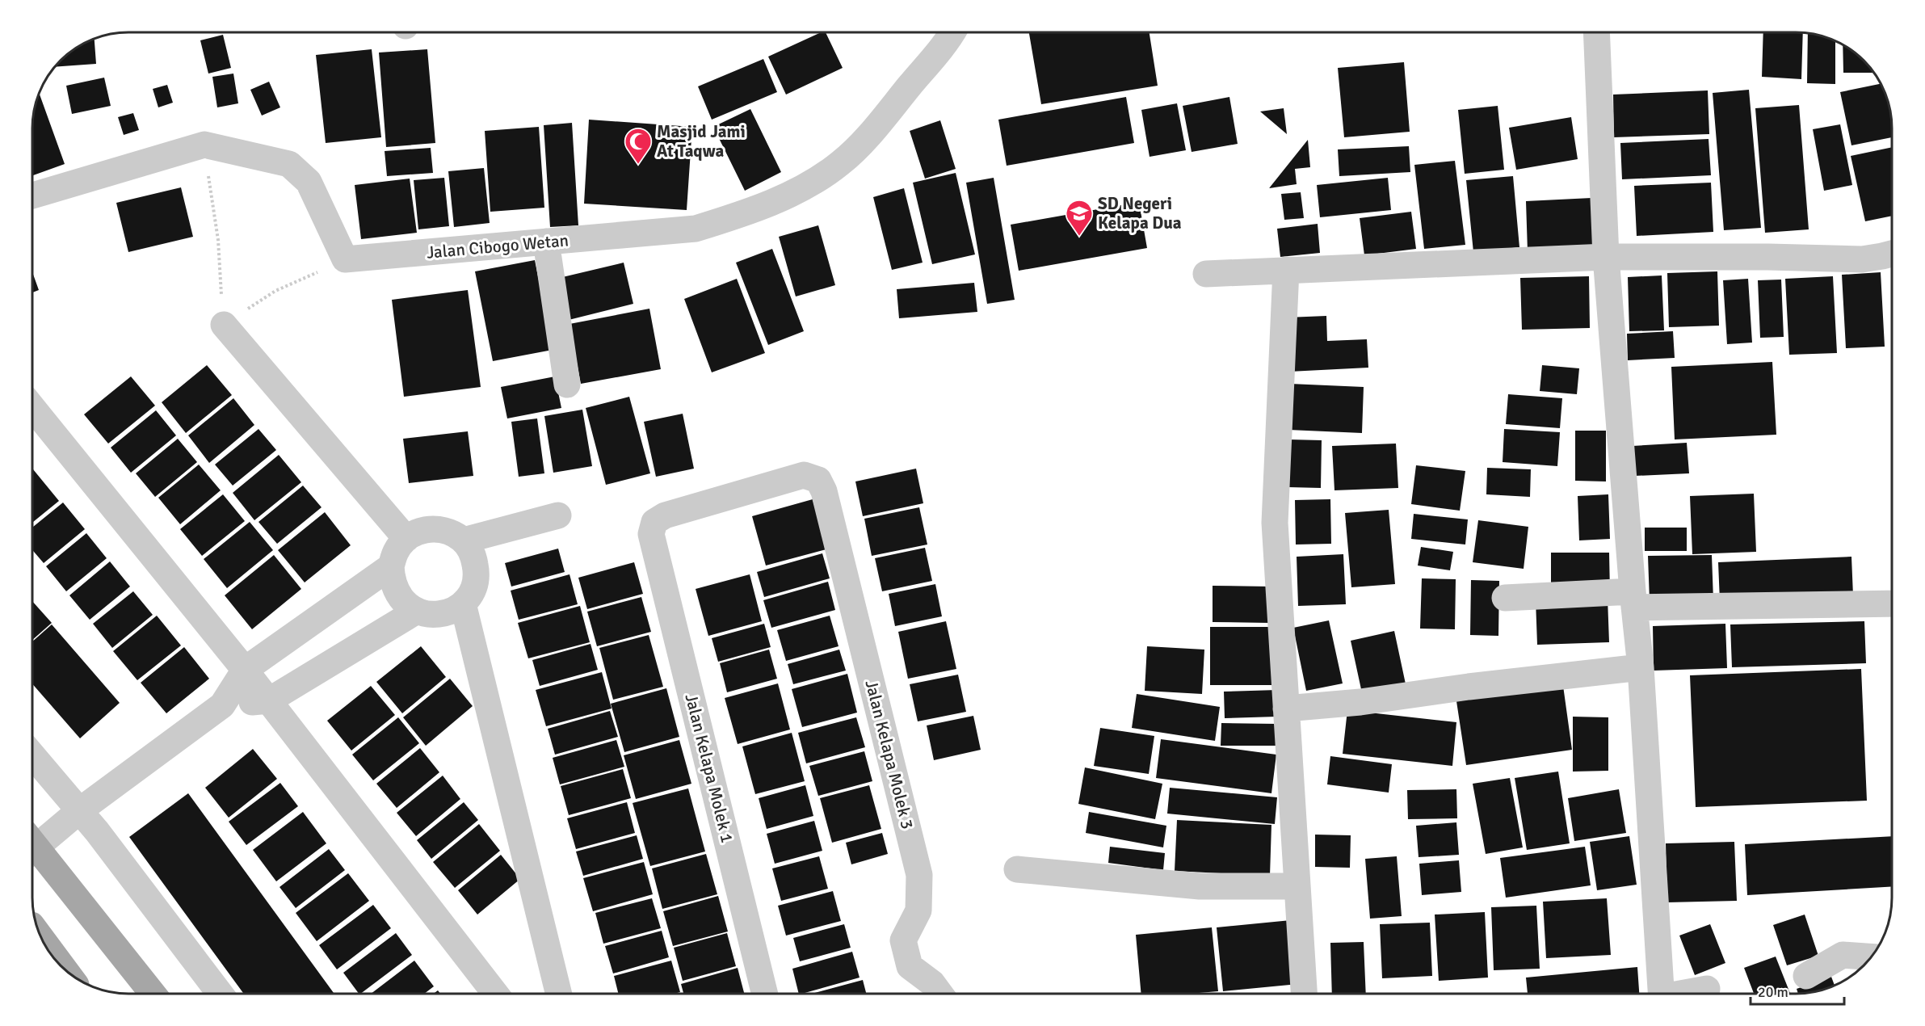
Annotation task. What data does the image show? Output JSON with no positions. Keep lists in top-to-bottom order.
{
  "streets": {
    "street": ["Jalan Cibogo Wetan", "Jalan Kelapa Molek 3", "Jalan Kelapa Molek 1"]
  },
  "crossings": [
    ["Jalan Kelapa Molek 3", "Jalan Kelapa Molek 1"]
  ],
  "places": {
    "mosque": ["Masjid Jami At Taqwa"],
    "school or university": ["SD Negeri Kelapa Dua"]
  },
  "scale_bar": "20 m"
}
